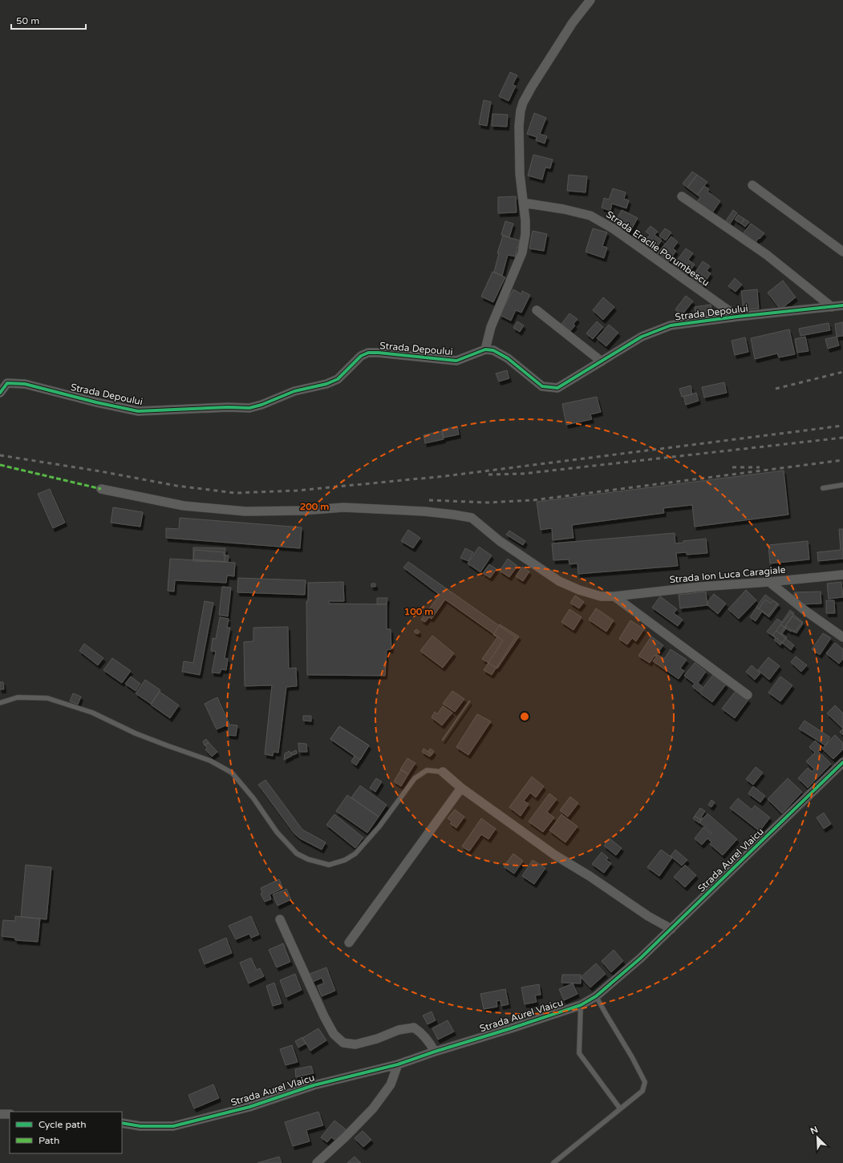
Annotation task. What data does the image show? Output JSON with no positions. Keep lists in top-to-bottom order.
{
  "streets": {
    "street": [
      "Strada Eraclie Porumbescu",
      "Strada Depoului",
      "Strada Ion Luca Caragiale",
      "Strada Aurel Vlaicu"
    ]
  },
  "crossings": [
    ["Strada Eraclie Porumbescu", "Strada Depoului"]
  ],
  "legend": ["Cycle path", "Path"],
  "scale_bar": "50 m",
  "north": "top left",
  "rings": ["200 m", "100 m"]
}
